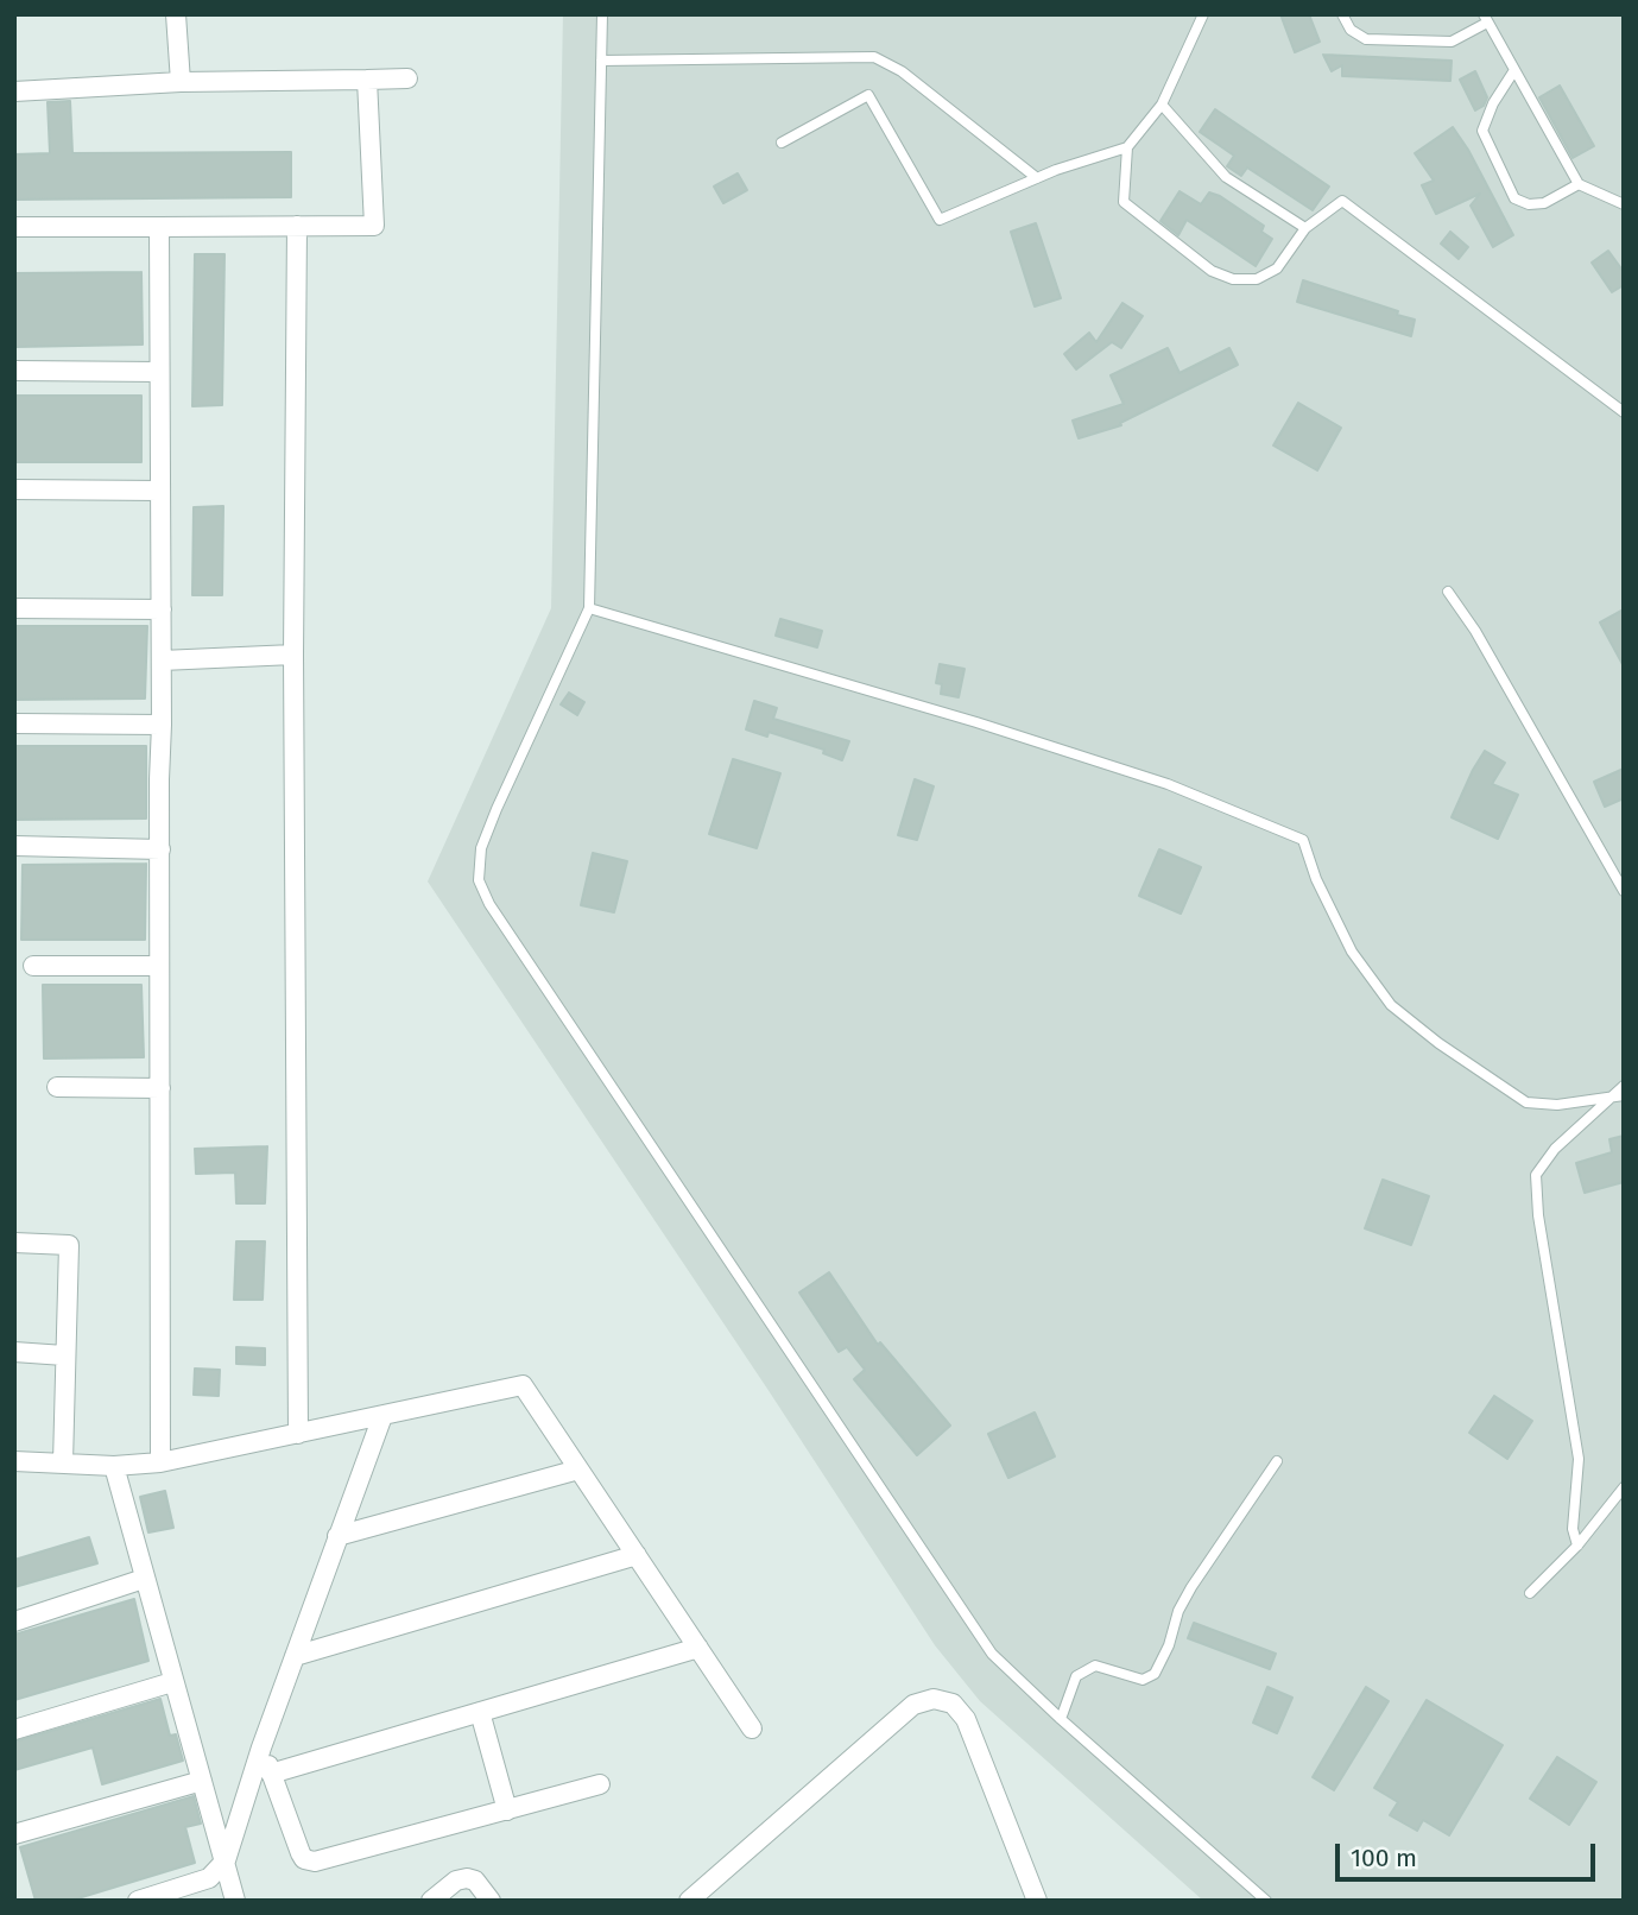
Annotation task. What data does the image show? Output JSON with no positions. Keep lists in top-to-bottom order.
{
  "scale_bar": "100 m"
}
